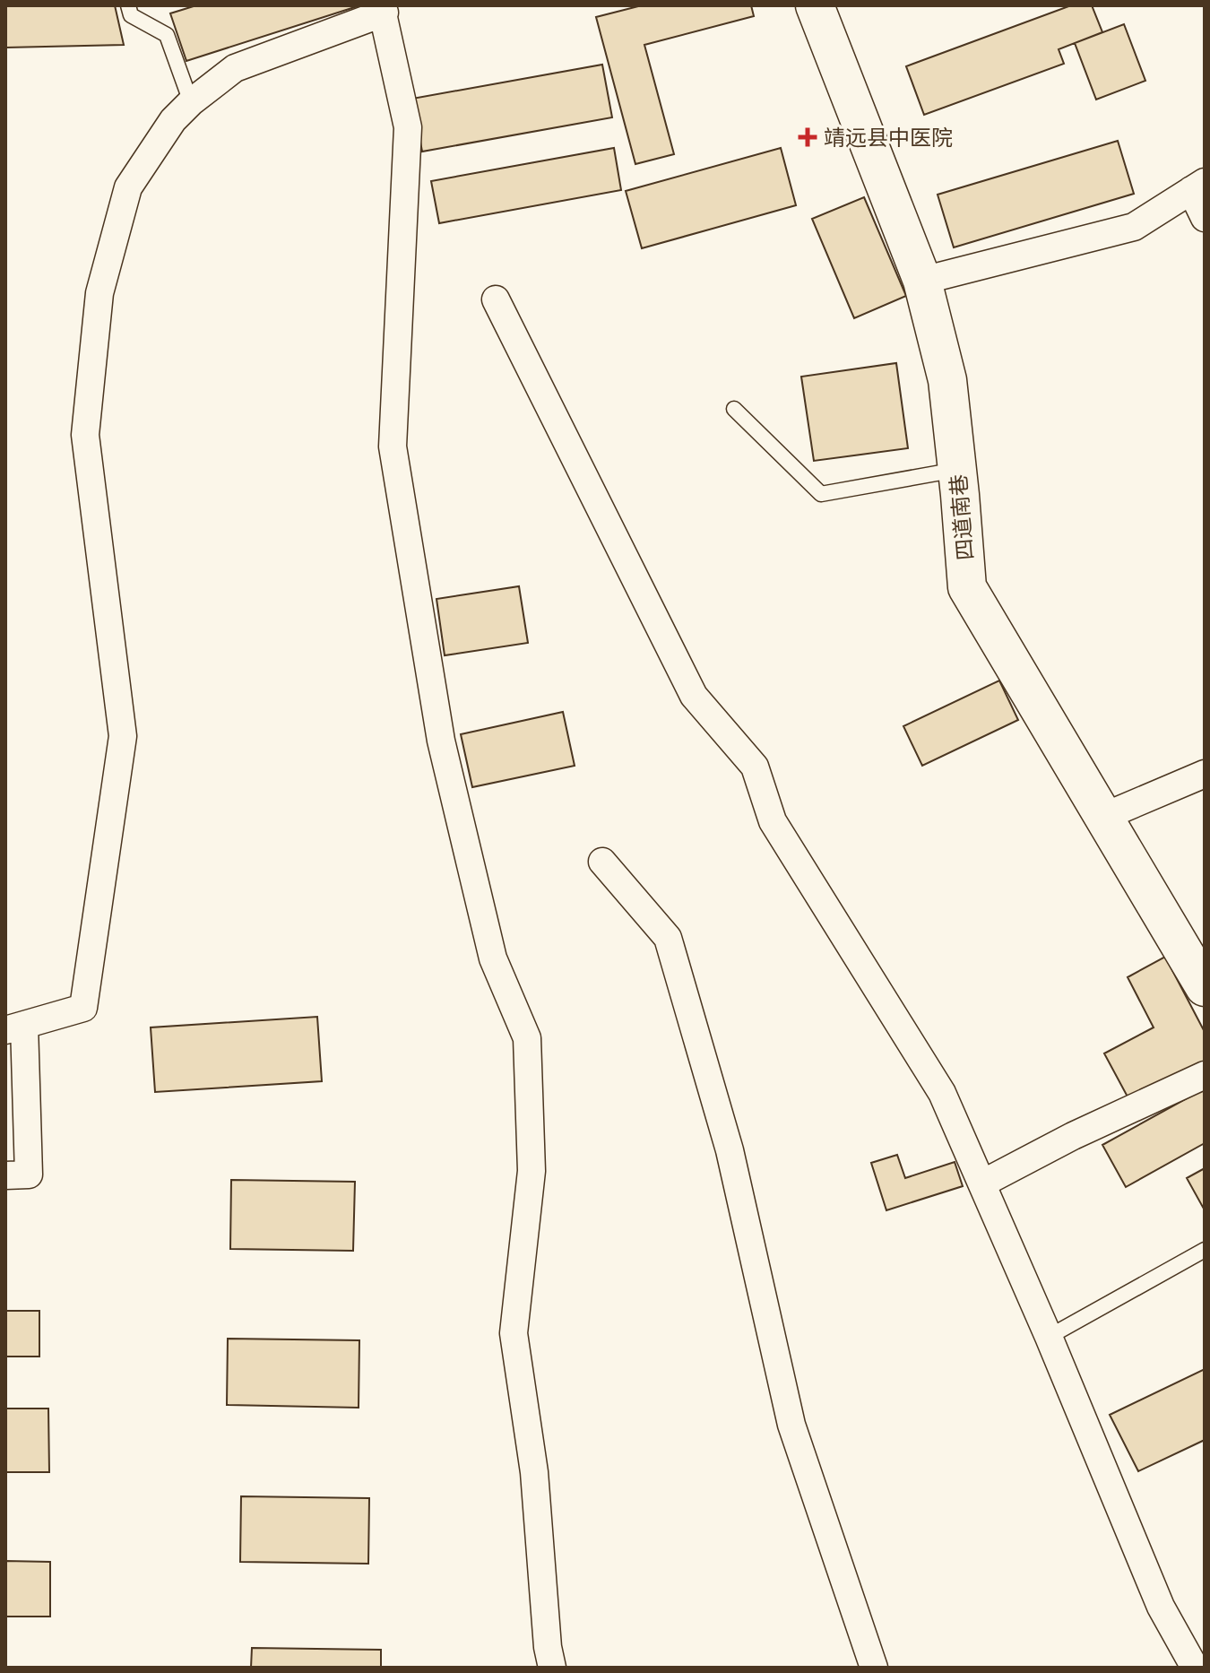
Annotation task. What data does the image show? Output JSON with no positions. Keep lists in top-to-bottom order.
{
  "streets": {
    "street": ["四道南巷"]
  },
  "places": {
    "health": ["靖远县中医院"]
  }
}
